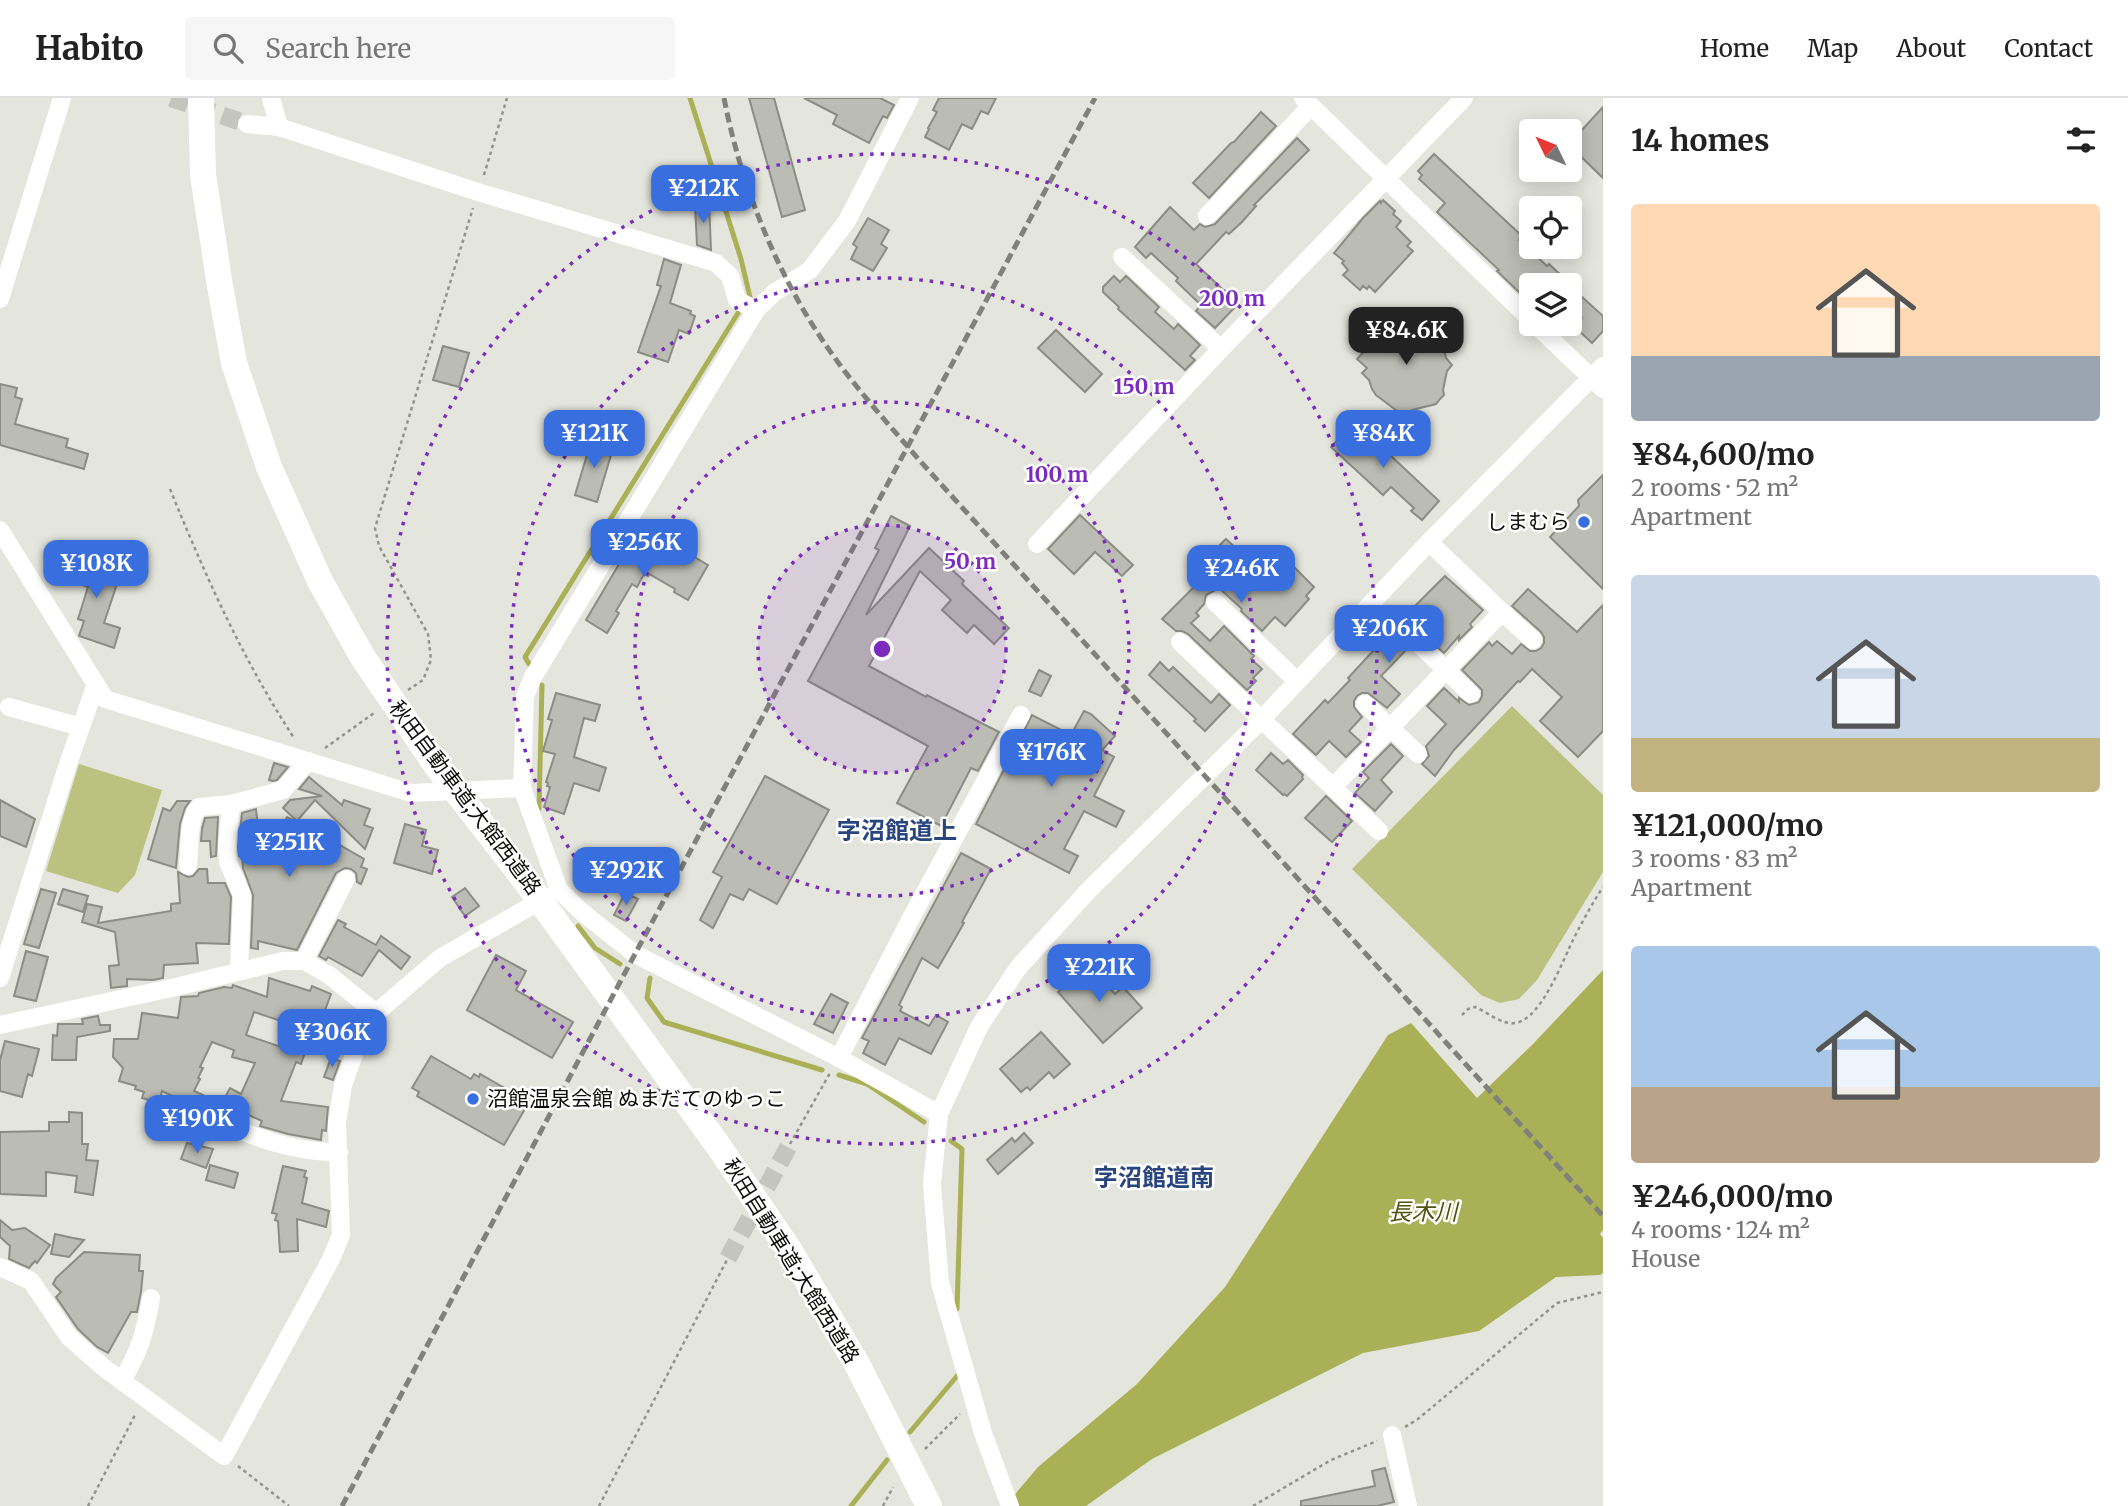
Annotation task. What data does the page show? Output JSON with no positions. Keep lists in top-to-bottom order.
{
  "streets": {
    "highway": ["秋田自動車道;大館西道路"]
  },
  "districts": ["字沼館道上", "字沼館道南"],
  "water": ["長木川"],
  "places": ["しまむら", "沼館温泉会館 ぬまだてのゆっこ"],
  "north": "top left",
  "page": {
    "header": "Habito",
    "search": "Search here",
    "nav": [
      "Home",
      "Map",
      "About",
      "Contact"
    ],
    "heading": "14 homes",
    "price": [
      "¥212K",
      "¥84.6K",
      "¥121K",
      "¥84K",
      "¥256K",
      "¥108K",
      "¥246K",
      "¥206K",
      "¥176K",
      "¥251K",
      "¥292K",
      "¥221K",
      "¥306K",
      "¥190K"
    ],
    "list": [
      {
        "name": "¥84,600/mo",
        "note": "2 rooms · 52 m² · Apartment"
      },
      {
        "name": "¥121,000/mo",
        "note": "3 rooms · 83 m² · Apartment"
      },
      {
        "name": "¥246,000/mo",
        "note": "4 rooms · 124 m² · House"
      }
    ]
  },
  "rings": [
    "200 m",
    "150 m",
    "100 m",
    "50 m"
  ]
}
